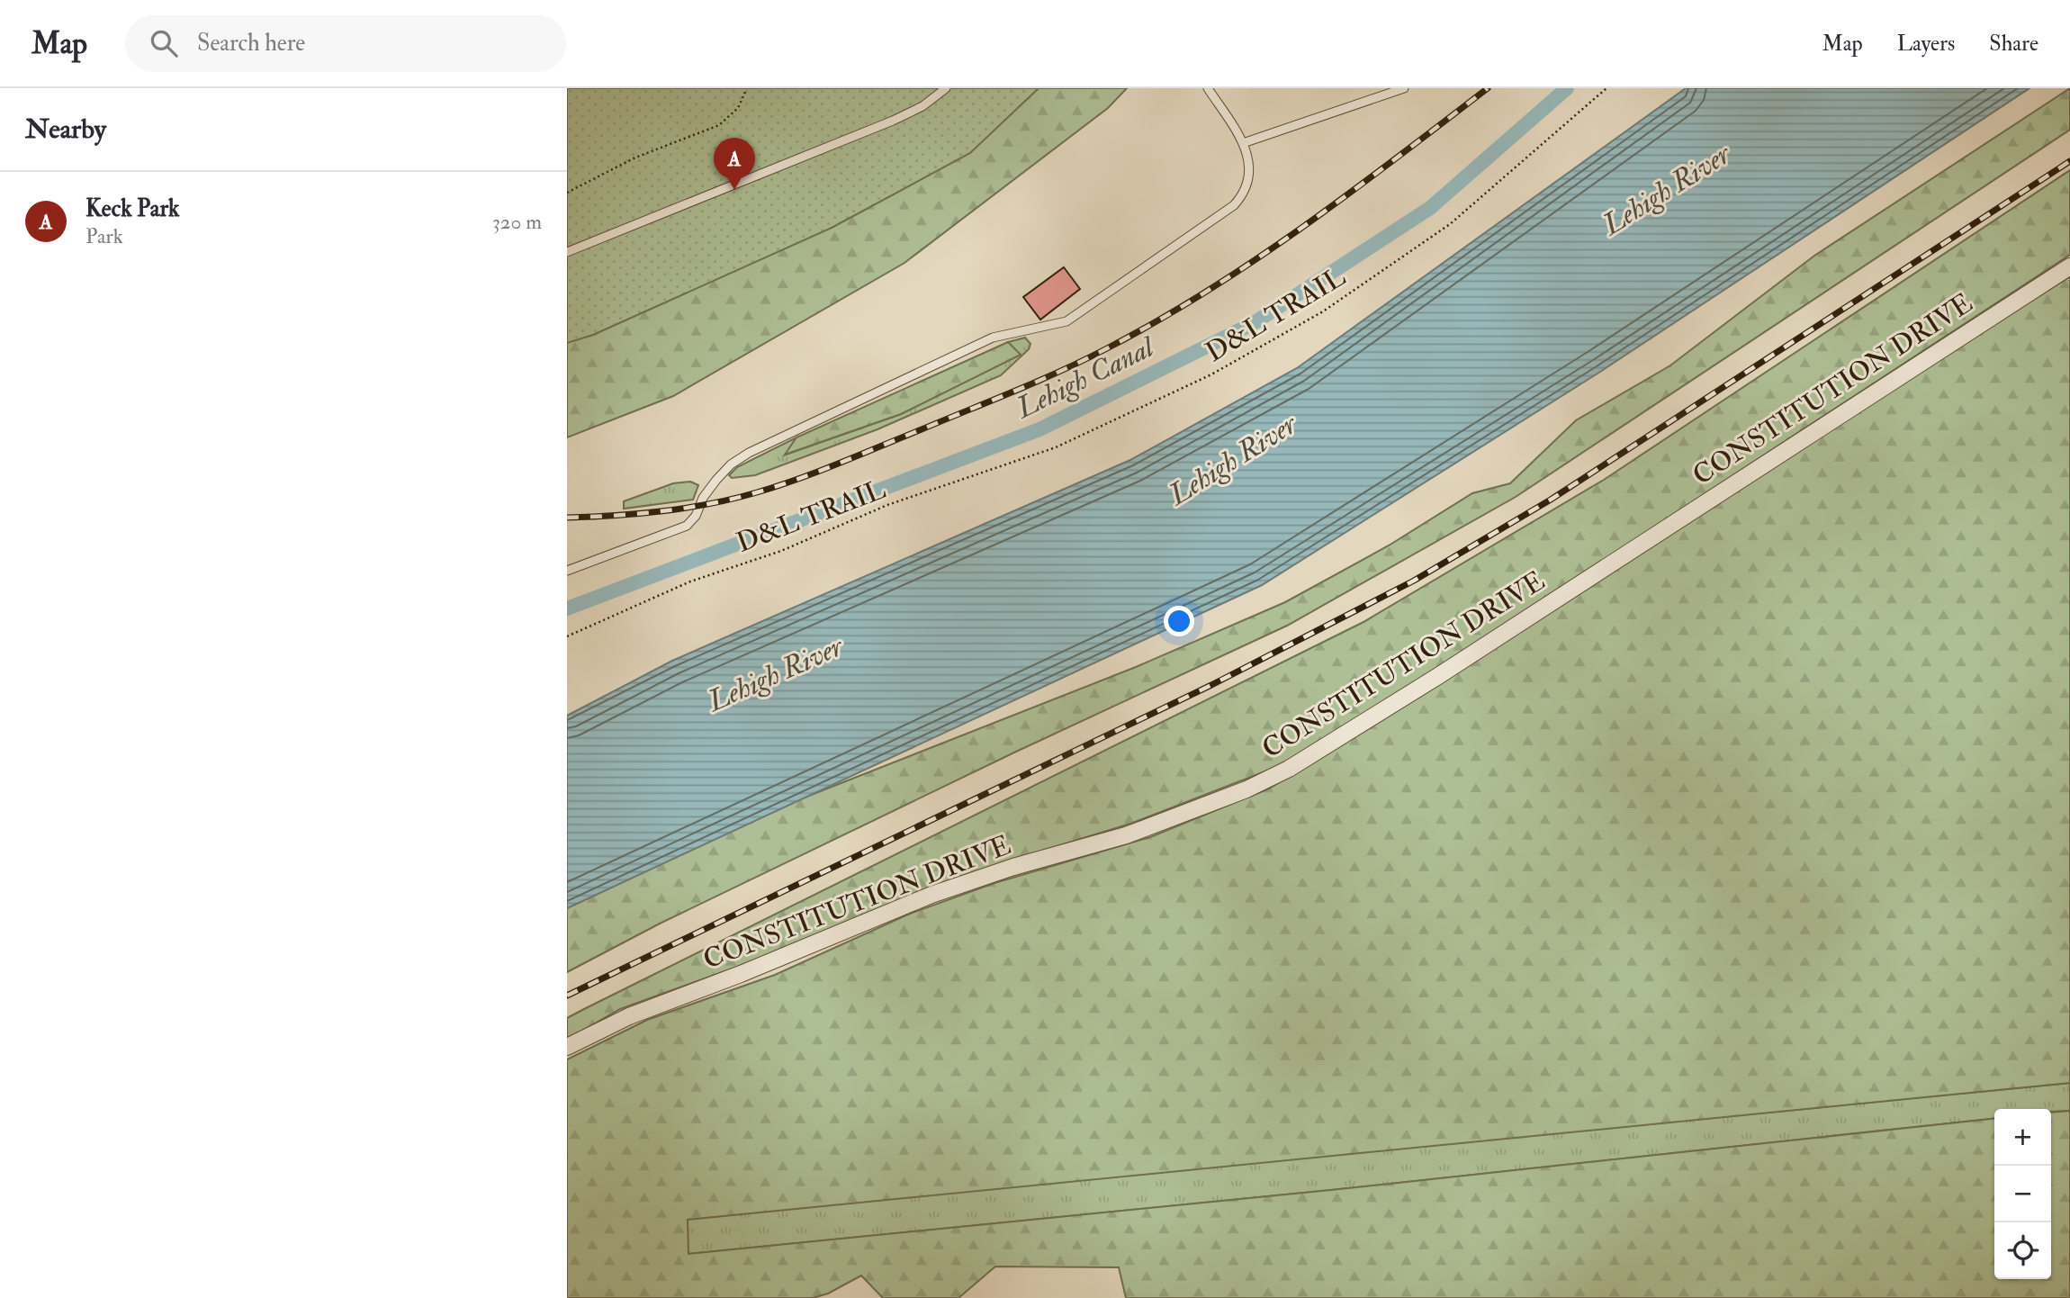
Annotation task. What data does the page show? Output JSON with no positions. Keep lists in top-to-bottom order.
{
  "streets": {
    "street": ["CONSTITUTION DRIVE"],
    "path": ["D&L TRAIL"]
  },
  "water": ["Lehigh River", "Lehigh Canal"],
  "page": {
    "header": "Map",
    "search": "Search here",
    "nav": ["Map", "Layers", "Share"],
    "heading": "Nearby",
    "pins": "A",
    "list": [
      {
        "mark": "A",
        "name": "Keck Park",
        "note": "Park",
        "value": "320 m"
      }
    ],
    "map_buttons": ["+", "−"]
  }
}
